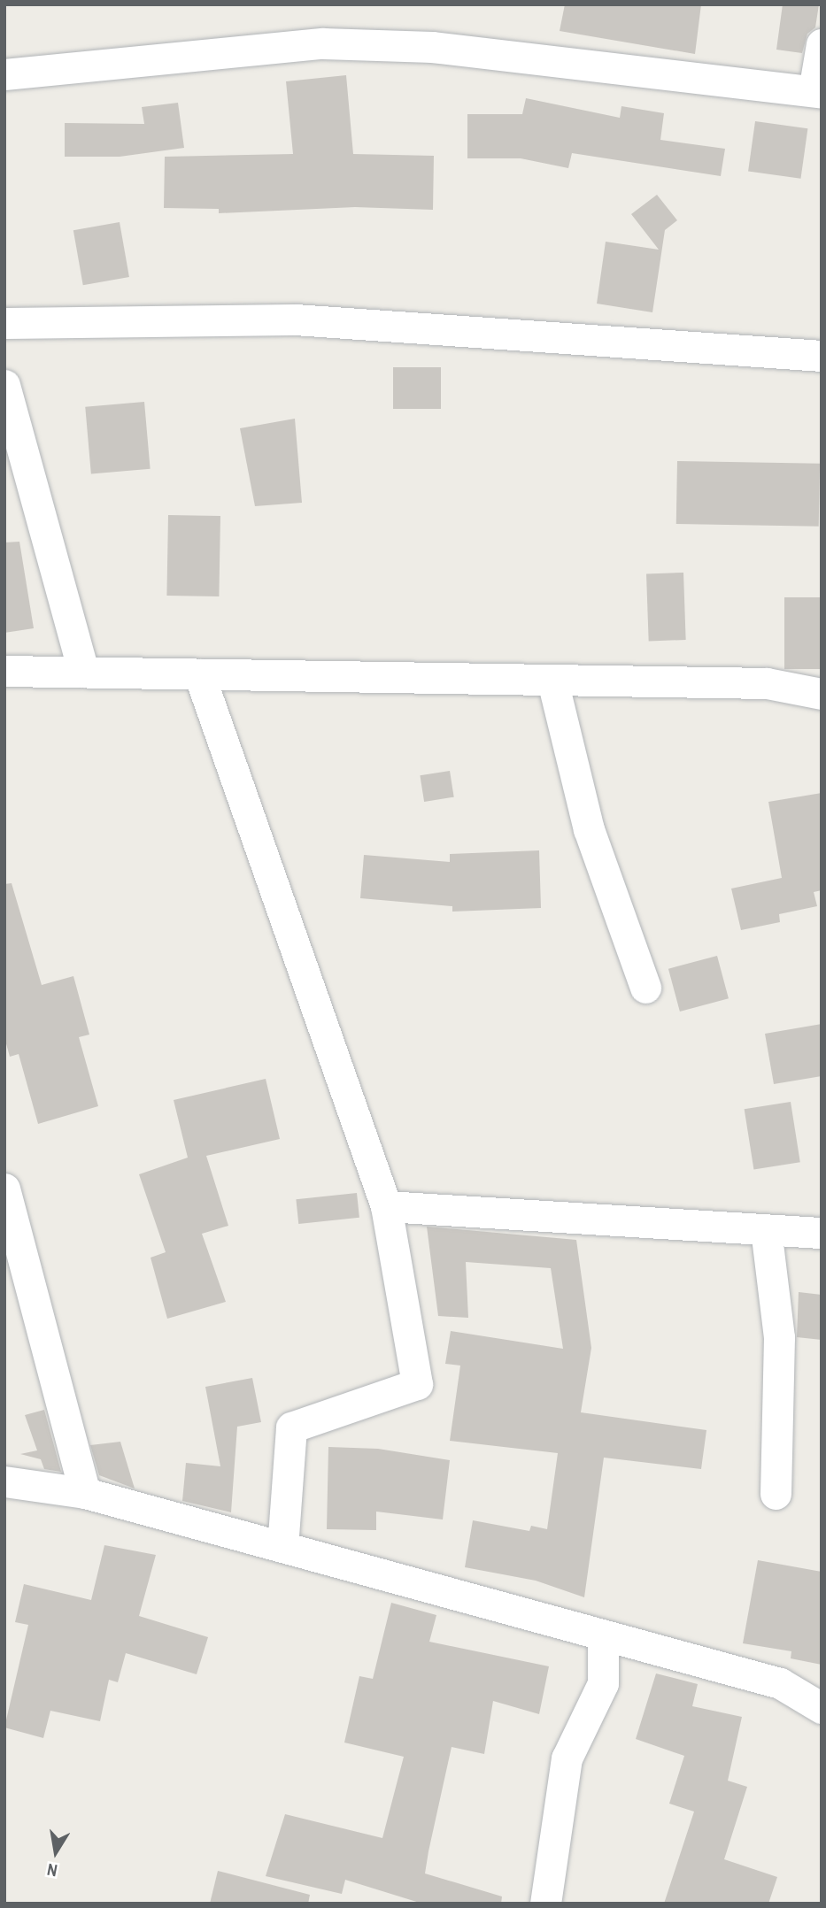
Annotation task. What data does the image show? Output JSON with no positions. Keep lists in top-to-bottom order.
{
  "north": "bottom"
}
